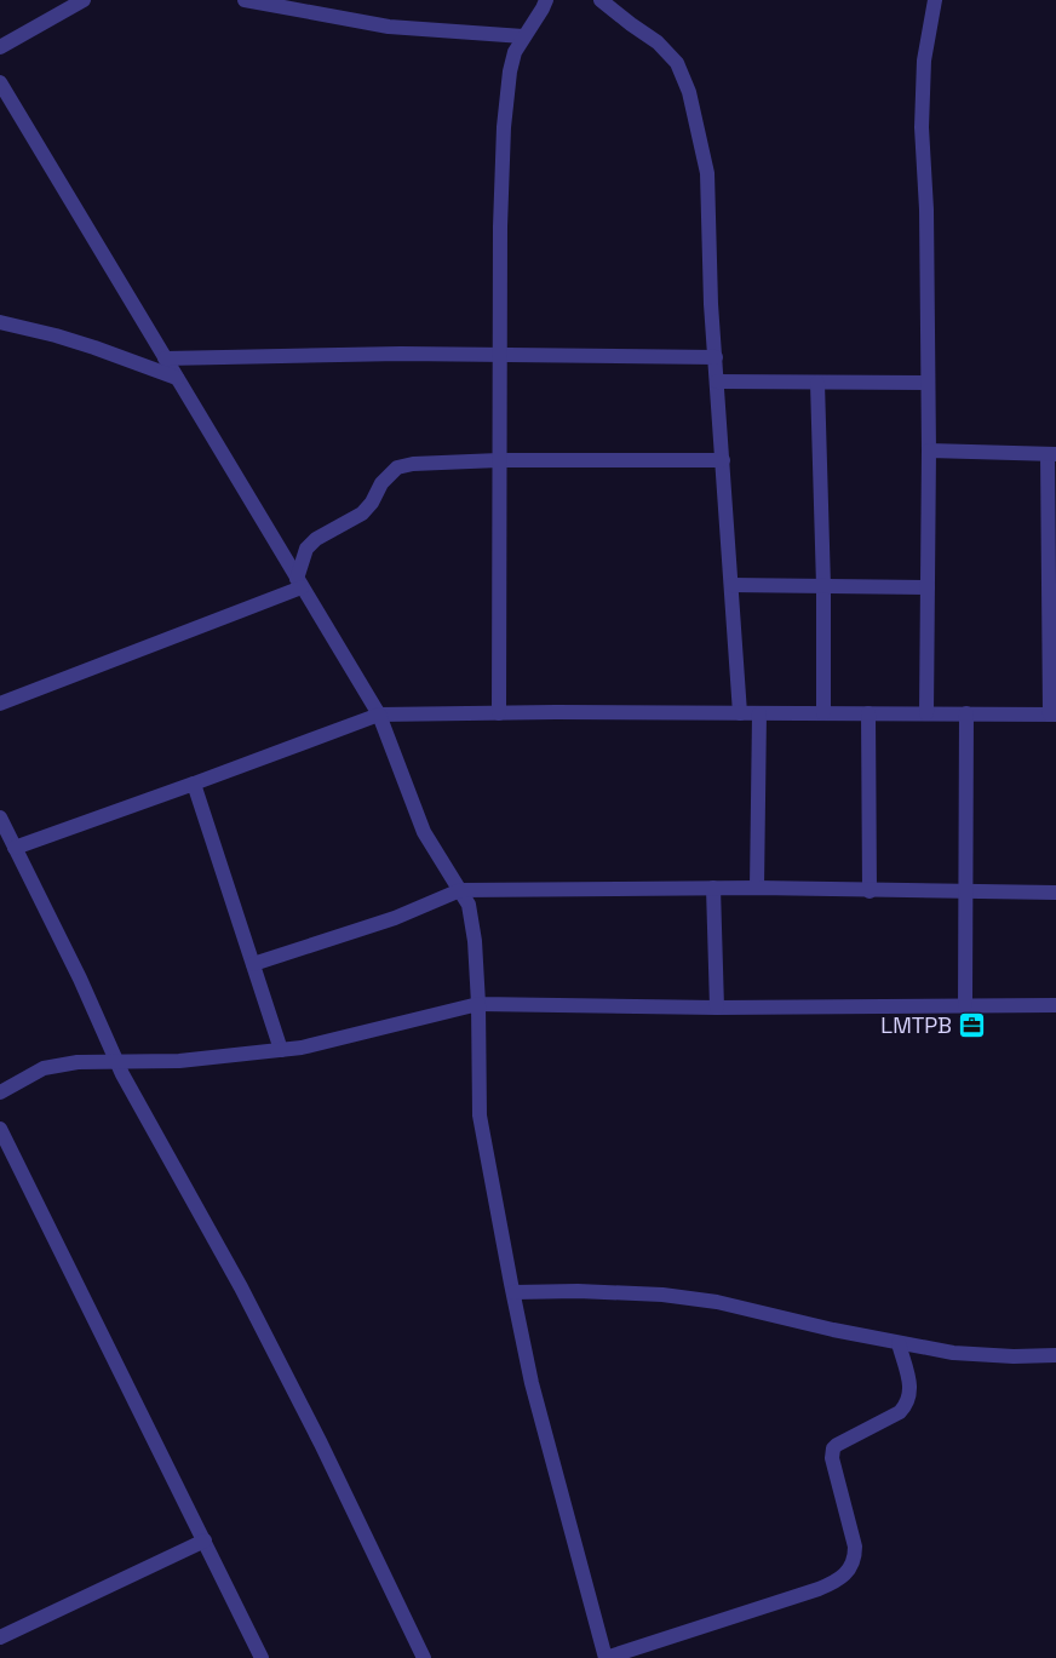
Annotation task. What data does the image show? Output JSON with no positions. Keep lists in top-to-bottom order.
{
  "places": {
    "office": ["LMTPB"]
  }
}
